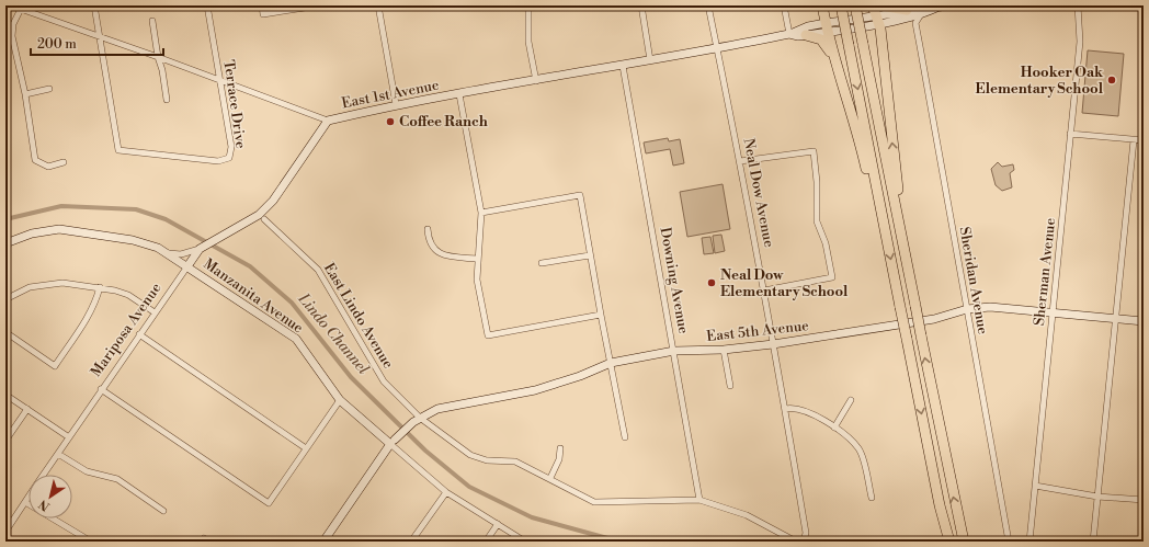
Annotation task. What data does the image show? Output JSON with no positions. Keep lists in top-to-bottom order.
{
  "streets": {
    "street": [
      "East 1st Avenue",
      "Terrace Drive",
      "Neal Dow Avenue",
      "Sherman Avenue",
      "Downing Avenue",
      "Sheridan Avenue",
      "Manzanita Avenue",
      "East Lindo Avenue",
      "Mariposa Avenue",
      "East 5th Avenue"
    ]
  },
  "crossings": [
    ["East 1st Avenue", "Terrace Drive"],
    ["East 1st Avenue", "Neal Dow Avenue"],
    ["East 1st Avenue", "Downing Avenue"],
    ["East 1st Avenue", "Mariposa Avenue"],
    ["Neal Dow Avenue", "East 5th Avenue"],
    ["Sherman Avenue", "East 5th Avenue"],
    ["Downing Avenue", "East Lindo Avenue"],
    ["Downing Avenue", "East 5th Avenue"],
    ["Sheridan Avenue", "East 5th Avenue"],
    ["Manzanita Avenue", "Mariposa Avenue"],
    ["Manzanita Avenue", "East 5th Avenue"],
    ["East Lindo Avenue", "Mariposa Avenue"],
    ["East Lindo Avenue", "East 5th Avenue"]
  ],
  "water": ["Lindo Channel"],
  "places": ["Hooker Oak Elementary School", "Coffee Ranch", "Neal Dow Elementary School"],
  "scale_bar": "200 m",
  "north": "bottom left"
}
